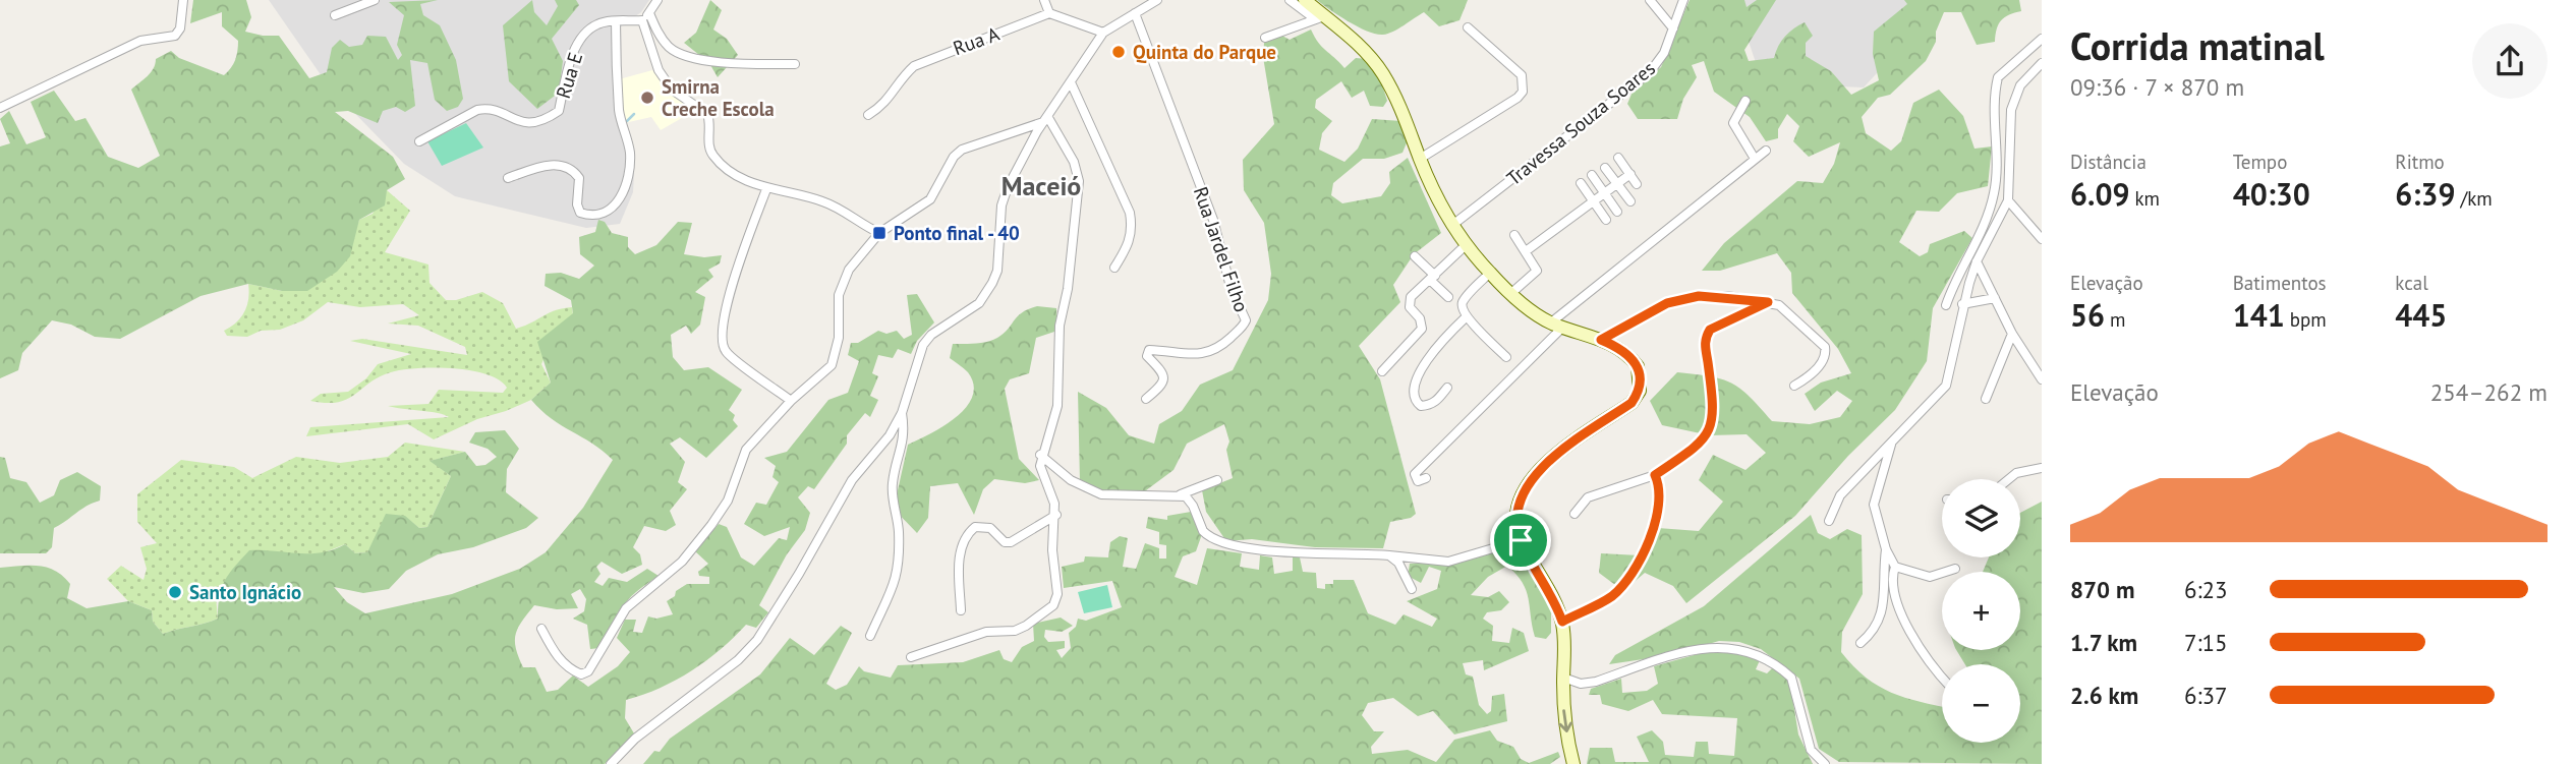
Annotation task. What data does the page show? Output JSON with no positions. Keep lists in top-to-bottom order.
{
  "streets": {
    "street": [
      "Rua A",
      "Rua E",
      "Travessa Souza Soares",
      "Rua Jardel Filho"
    ]
  },
  "districts": ["Maceió"],
  "places": {
    "other": ["Quinta do Parque", "Smirna Creche Escola", "Santo Ignácio"],
    "transit": ["Ponto final - 40"]
  },
  "page": {
    "heading": ["Corrida matinal", "09:36 · 7 × 870 m"],
    "stats": [
      ["Distância", "6.09 km"],
      ["Tempo", "40:30"],
      ["Ritmo", "6:39 /km"],
      ["Elevação", "56 m"],
      ["Batimentos", "141 bpm"],
      ["kcal", "445"]
    ],
    "chart": ["Elevação", "254–262 m"],
    "map_buttons": ["+", "−"],
    "list": [
      {
        "name": "870 m",
        "note": "6:23"
      },
      {
        "name": "1.7 km",
        "note": "7:15"
      },
      {
        "name": "2.6 km",
        "note": "6:37"
      }
    ]
  }
}
